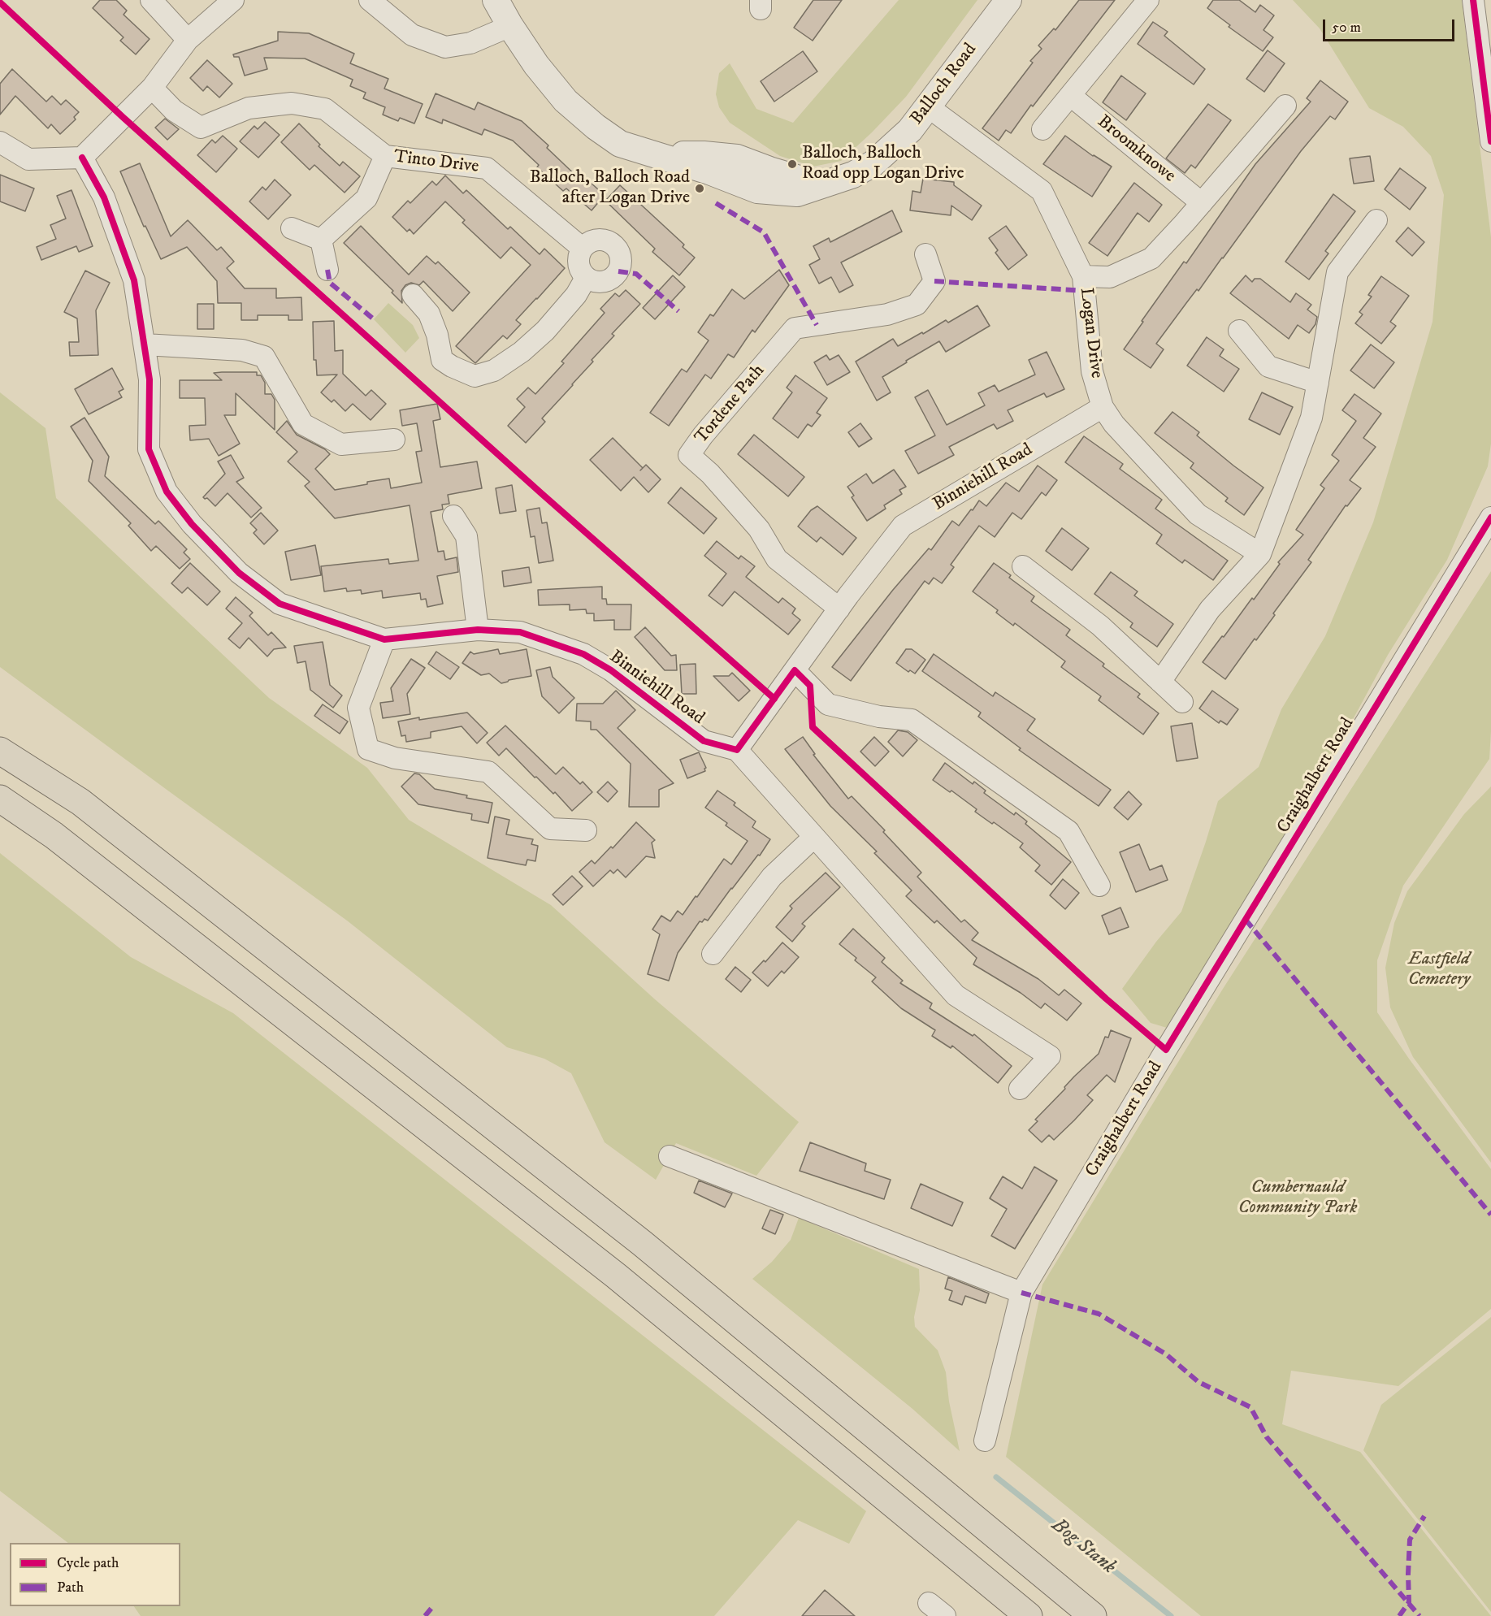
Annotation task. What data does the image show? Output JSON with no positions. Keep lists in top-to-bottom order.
{
  "streets": {
    "street": [
      "Balloch Road",
      "Broomknowe",
      "Tinto Drive",
      "Logan Drive",
      "Tordene Path",
      "Binniehill Road",
      "Craighalbert Road"
    ]
  },
  "crossings": [
    ["Balloch Road", "Logan Drive"],
    ["Logan Drive", "Binniehill Road"],
    ["Tordene Path", "Binniehill Road"]
  ],
  "water": ["Bog Stank"],
  "parks": ["Eastfield Cemetery", "Cumbernauld Community Park"],
  "places": ["Balloch, Balloch Road opp Logan Drive", "Balloch, Balloch Road after Logan Drive"],
  "legend": ["Cycle path", "Path"],
  "scale_bar": "50 m"
}
